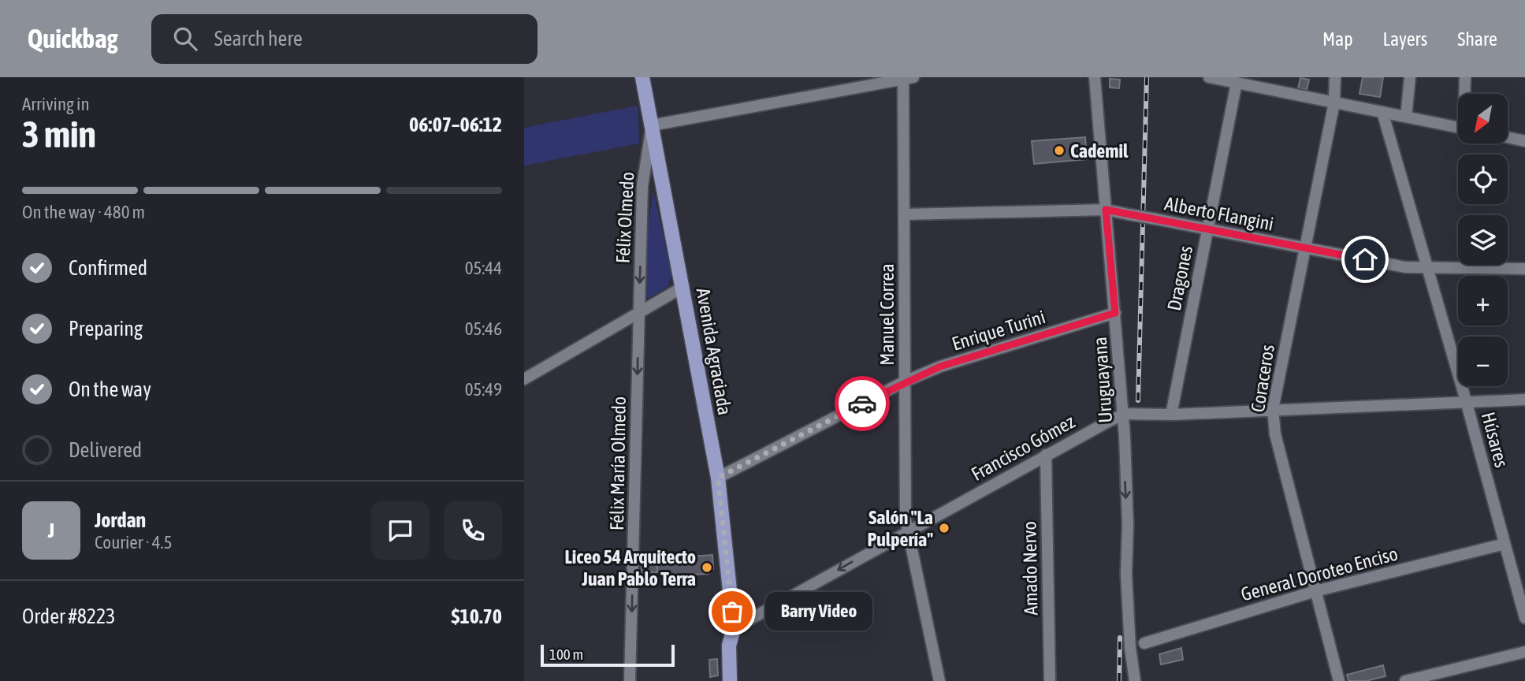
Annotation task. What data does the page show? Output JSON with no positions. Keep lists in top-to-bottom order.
{
  "streets": {
    "main road": ["Avenida Agraciada"],
    "street": [
      "Alberto Flangini",
      "Félix Olmedo",
      "Dragones",
      "Manuel Correa",
      "Enrique Turini",
      "Coraceros",
      "Uruguayana",
      "Húsares",
      "Francisco Gómez",
      "Félix María Olmedo",
      "Amado Nervo",
      "General Doroteo Enciso"
    ]
  },
  "crossings": [
    ["Alberto Flangini", "Dragones"],
    ["Alberto Flangini", "Manuel Correa"],
    ["Alberto Flangini", "Coraceros"],
    ["Alberto Flangini", "Uruguayana"],
    ["Alberto Flangini", "Húsares"],
    ["Félix Olmedo", "Avenida Agraciada"],
    ["Félix Olmedo", "Félix María Olmedo"],
    ["Dragones", "Francisco Gómez"],
    ["Manuel Correa", "Enrique Turini"],
    ["Manuel Correa", "Francisco Gómez"],
    ["Enrique Turini", "Avenida Agraciada"],
    ["Enrique Turini", "Uruguayana"],
    ["Avenida Agraciada", "Francisco Gómez"],
    ["Coraceros", "Francisco Gómez"],
    ["Coraceros", "General Doroteo Enciso"],
    ["Uruguayana", "Francisco Gómez"],
    ["Húsares", "Francisco Gómez"],
    ["Húsares", "General Doroteo Enciso"],
    ["Francisco Gómez", "Amado Nervo"]
  ],
  "one_way": ["Félix Olmedo", "Uruguayana", "Félix María Olmedo"],
  "places": [
    "Cademil",
    "Salón \"La Pulpería\"",
    "Liceo 54 Arquitecto Juan Pablo Terra",
    "Barry Video"
  ],
  "scale_bar": "100 m",
  "north": "bottom left",
  "page": {
    "header": "Quickbag",
    "search": "Search here",
    "nav": ["Map", "Layers", "Share"],
    "heading": ["3 min", "Arriving in", "06:07–06:12"],
    "panel": [
      "Jordan",
      "Courier · 4.5",
      "Order #8223",
      "$10.70"
    ],
    "map_buttons": ["+", "−"],
    "bar": "On the way · 480 m",
    "list": [
      ["Confirmed", "05:44"],
      ["Preparing", "05:46"],
      ["On the way", "05:49"],
      "Delivered"
    ],
    "round": "J",
    "bubble": "Barry Video",
    "scale": "100 m"
  }
}
